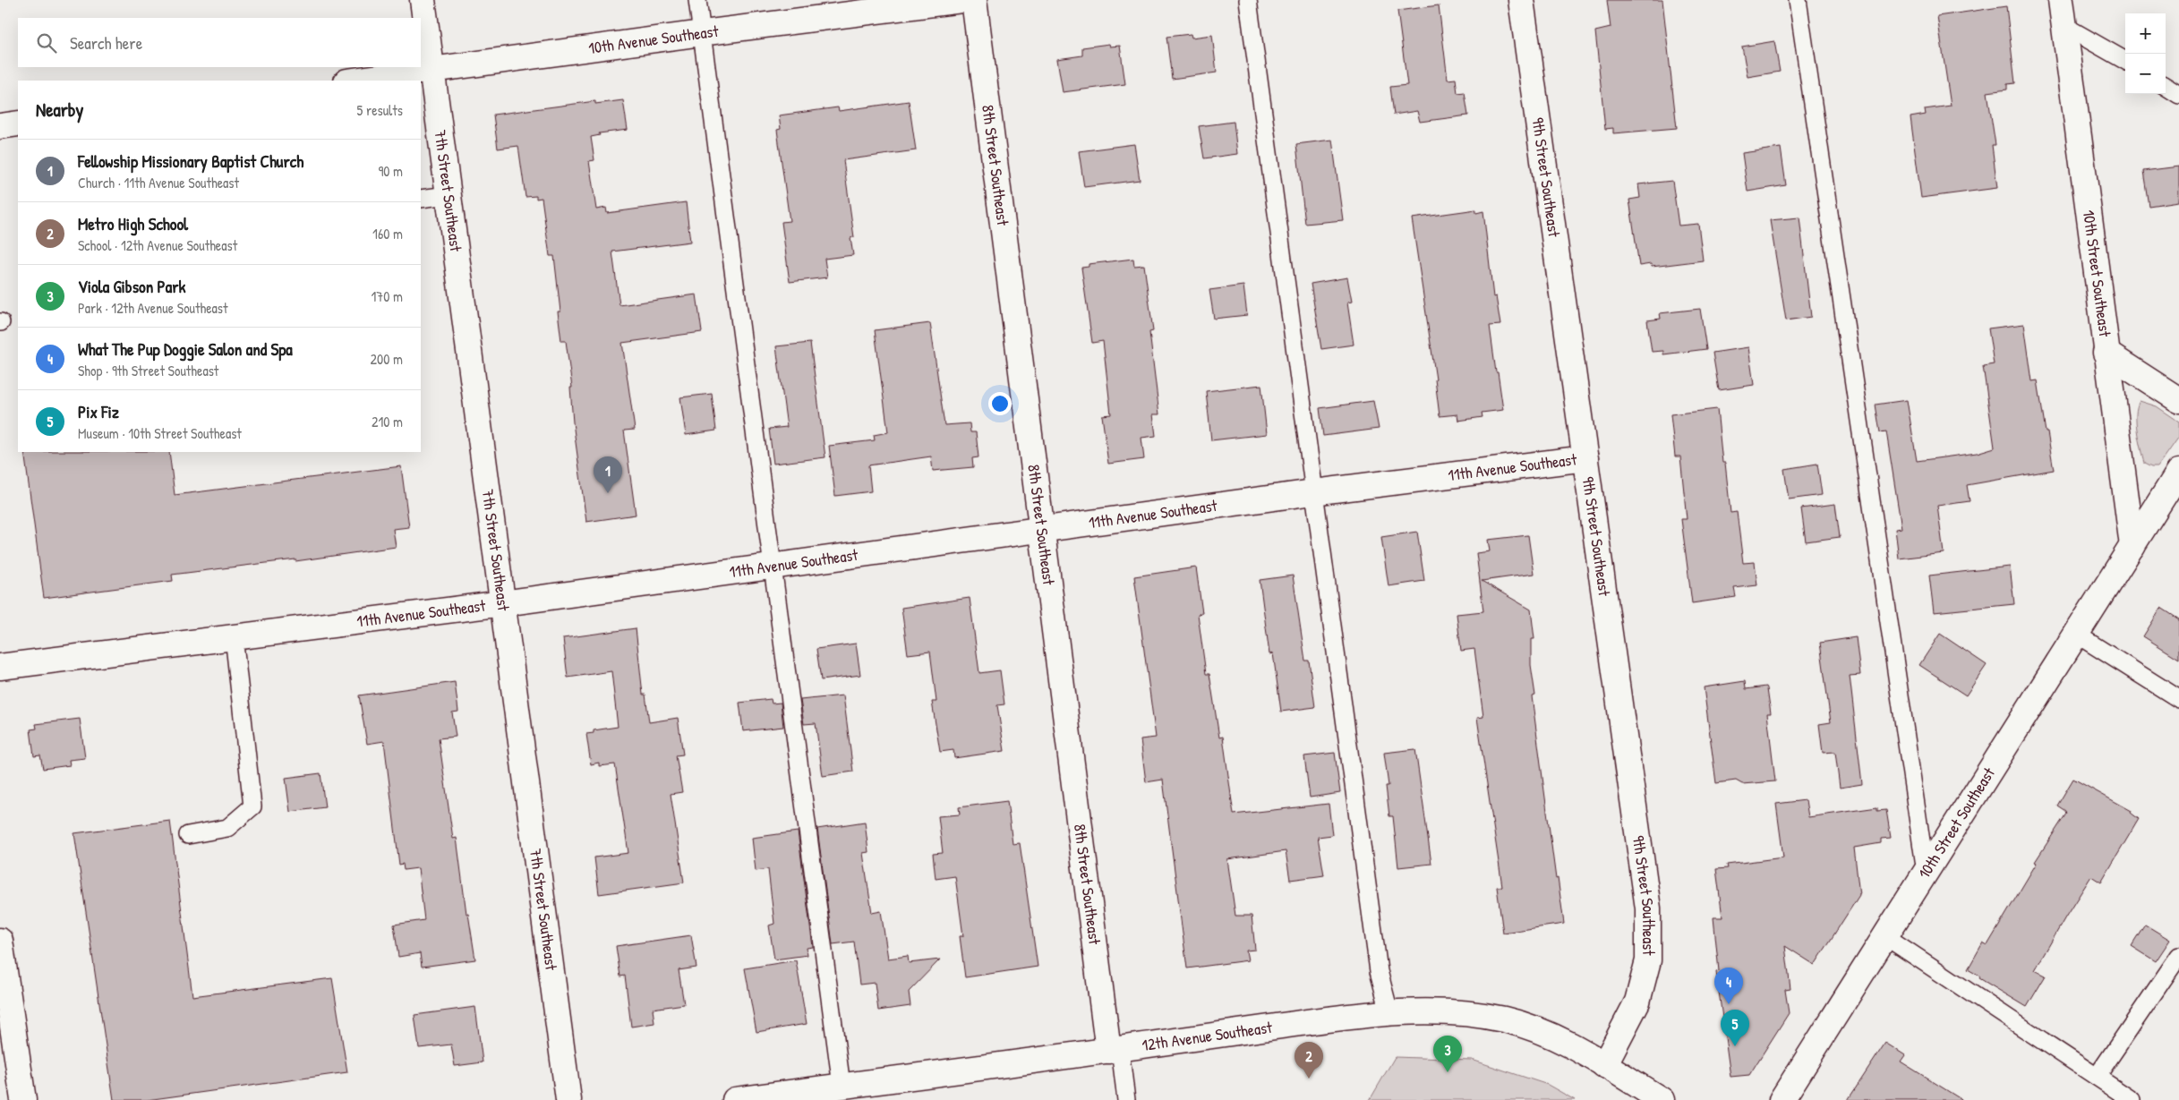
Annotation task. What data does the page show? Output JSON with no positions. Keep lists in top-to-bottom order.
{
  "streets": {
    "street": [
      "10th Avenue Southeast",
      "8th Street Southeast",
      "9th Street Southeast",
      "7th Street Southeast",
      "10th Street Southeast",
      "11th Avenue Southeast",
      "12th Avenue Southeast"
    ]
  },
  "crossings": [
    ["10th Avenue Southeast", "7th Street Southeast"],
    ["8th Street Southeast", "11th Avenue Southeast"],
    ["8th Street Southeast", "12th Avenue Southeast"],
    ["9th Street Southeast", "11th Avenue Southeast"],
    ["9th Street Southeast", "12th Avenue Southeast"],
    ["7th Street Southeast", "11th Avenue Southeast"]
  ],
  "page": {
    "map_buttons": ["+", "−"],
    "search": "Search here",
    "heading": ["Nearby", "5 results"],
    "list": [
      {
        "mark": "1",
        "name": "Fellowship Missionary Baptist Church",
        "note": "Church · 11th Avenue Southeast",
        "value": "90 m"
      },
      {
        "mark": "2",
        "name": "Metro High School",
        "note": "School · 12th Avenue Southeast",
        "value": "160 m"
      },
      {
        "mark": "3",
        "name": "Viola Gibson Park",
        "note": "Park · 12th Avenue Southeast",
        "value": "170 m"
      },
      {
        "mark": "4",
        "name": "What The Pup Doggie Salon and Spa",
        "note": "Shop · 9th Street Southeast",
        "value": "200 m"
      },
      {
        "mark": "5",
        "name": "Pix Fiz",
        "note": "Museum · 10th Street Southeast",
        "value": "210 m"
      }
    ],
    "pins": [
      "1",
      "4",
      "5",
      "3",
      "2"
    ]
  }
}
